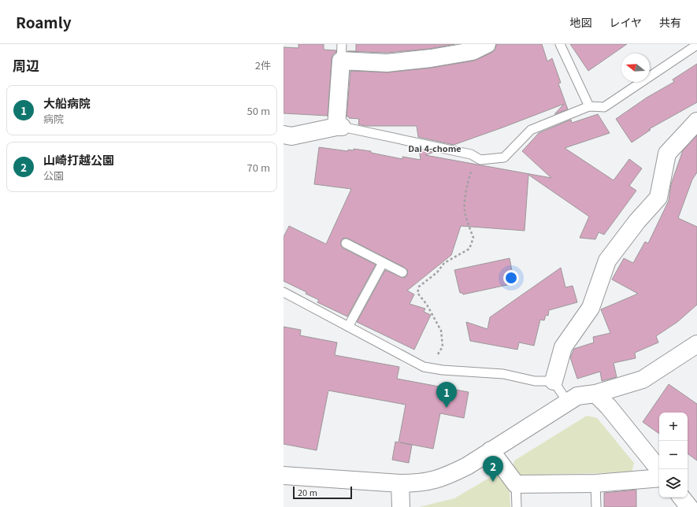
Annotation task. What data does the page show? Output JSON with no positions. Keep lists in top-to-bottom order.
{
  "districts": ["Dai 4-chome"],
  "scale_bar": "20 m",
  "north": "left",
  "page": {
    "header": "Roamly",
    "nav": ["地図", "レイヤ", "共有"],
    "heading": ["周辺", "2件"],
    "list": [
      {
        "mark": "1",
        "name": "大船病院",
        "note": "病院",
        "value": "50 m"
      },
      {
        "mark": "2",
        "name": "山崎打越公園",
        "note": "公園",
        "value": "70 m"
      }
    ],
    "pins": ["1", "2"],
    "map_buttons": ["+", "−"],
    "scale": "20 m"
  }
}
